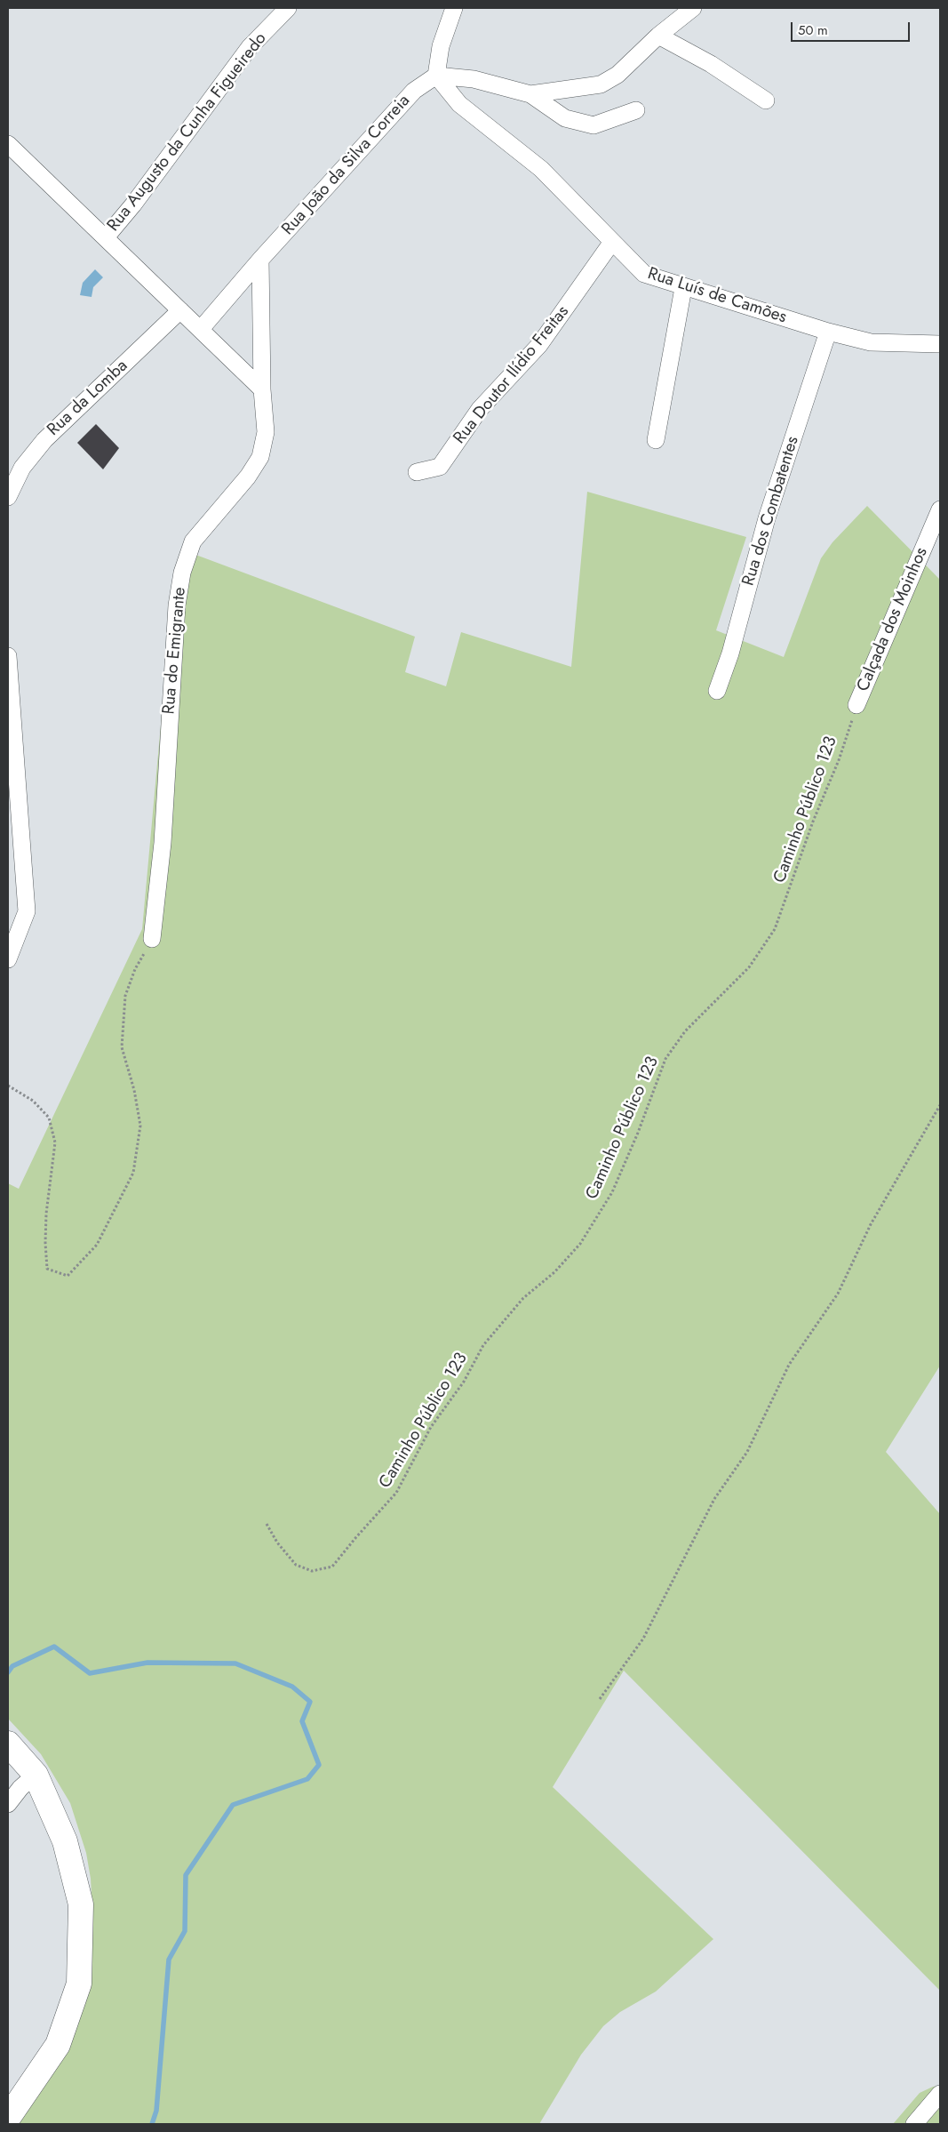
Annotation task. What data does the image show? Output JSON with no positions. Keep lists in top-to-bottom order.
{
  "streets": {
    "street": [
      "Rua Augusto da Cunha Figueiredo",
      "Rua João da Silva Correia",
      "Rua Luís de Camões",
      "Rua Doutor Ilídio Freitas",
      "Rua da Lomba",
      "Rua dos Combatentes",
      "Calçada dos Moinhos",
      "Rua do Emigrante"
    ],
    "path": ["Caminho Público 123"]
  },
  "crossings": [
    ["Rua João da Silva Correia", "Rua Luís de Camões"],
    ["Rua João da Silva Correia", "Rua do Emigrante"],
    ["Rua Luís de Camões", "Rua Doutor Ilídio Freitas"],
    ["Rua Luís de Camões", "Rua dos Combatentes"],
    ["Calçada dos Moinhos", "Caminho Público 123"]
  ],
  "scale_bar": "50 m"
}
